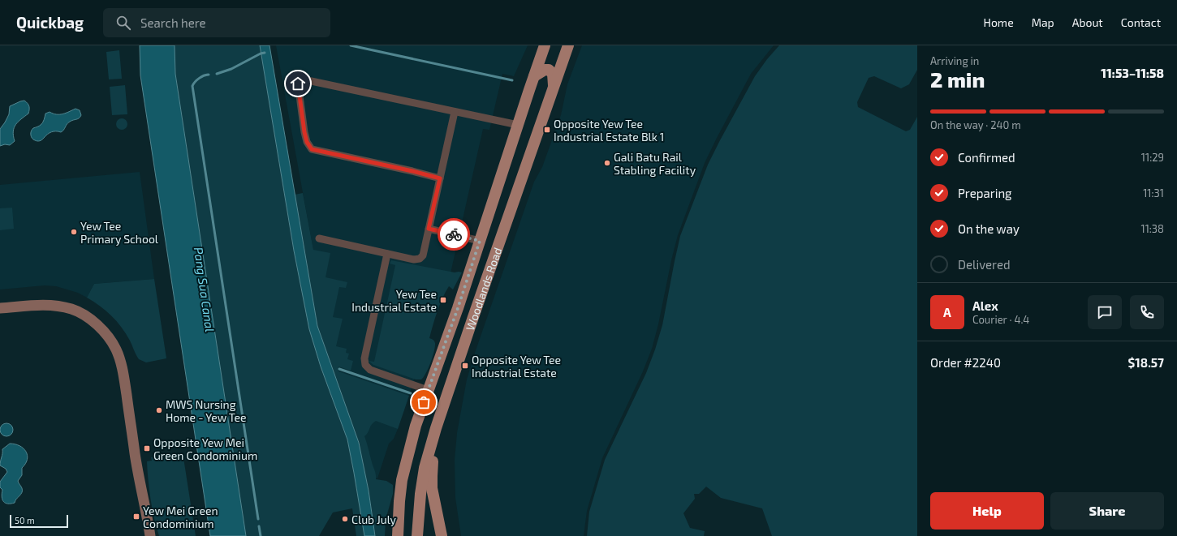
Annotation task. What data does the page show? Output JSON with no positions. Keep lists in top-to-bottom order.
{
  "streets": {
    "main road": ["Woodlands Road"]
  },
  "water": ["Pang Sua Canal"],
  "places": {
    "transit": [
      "Opposite Yew Tee Industrial Estate Blk 1",
      "Yew Tee Industrial Estate",
      "Opposite Yew Tee Industrial Estate",
      "Opposite Yew Mei Green Condominium",
      "Yew Mei Green Condominium"
    ],
    "other": [
      "Gali Batu Rail Stabling Facility",
      "Yew Tee Primary School",
      "MWS Nursing Home - Yew Tee",
      "Club July"
    ]
  },
  "scale_bar": "50 m",
  "page": {
    "header": "Quickbag",
    "search": "Search here",
    "nav": [
      "Home",
      "Map",
      "About",
      "Contact"
    ],
    "heading": ["2 min", "Arriving in", "11:53–11:58"],
    "panel": [
      "Alex",
      "Courier · 4.4",
      "Order #2240",
      "$18.57"
    ],
    "bar": "On the way · 240 m",
    "list": [
      ["Confirmed", "11:29"],
      ["Preparing", "11:31"],
      ["On the way", "11:38"],
      "Delivered"
    ],
    "round": "A",
    "buttons": ["Help", "Share"],
    "scale": "50 m"
  }
}
